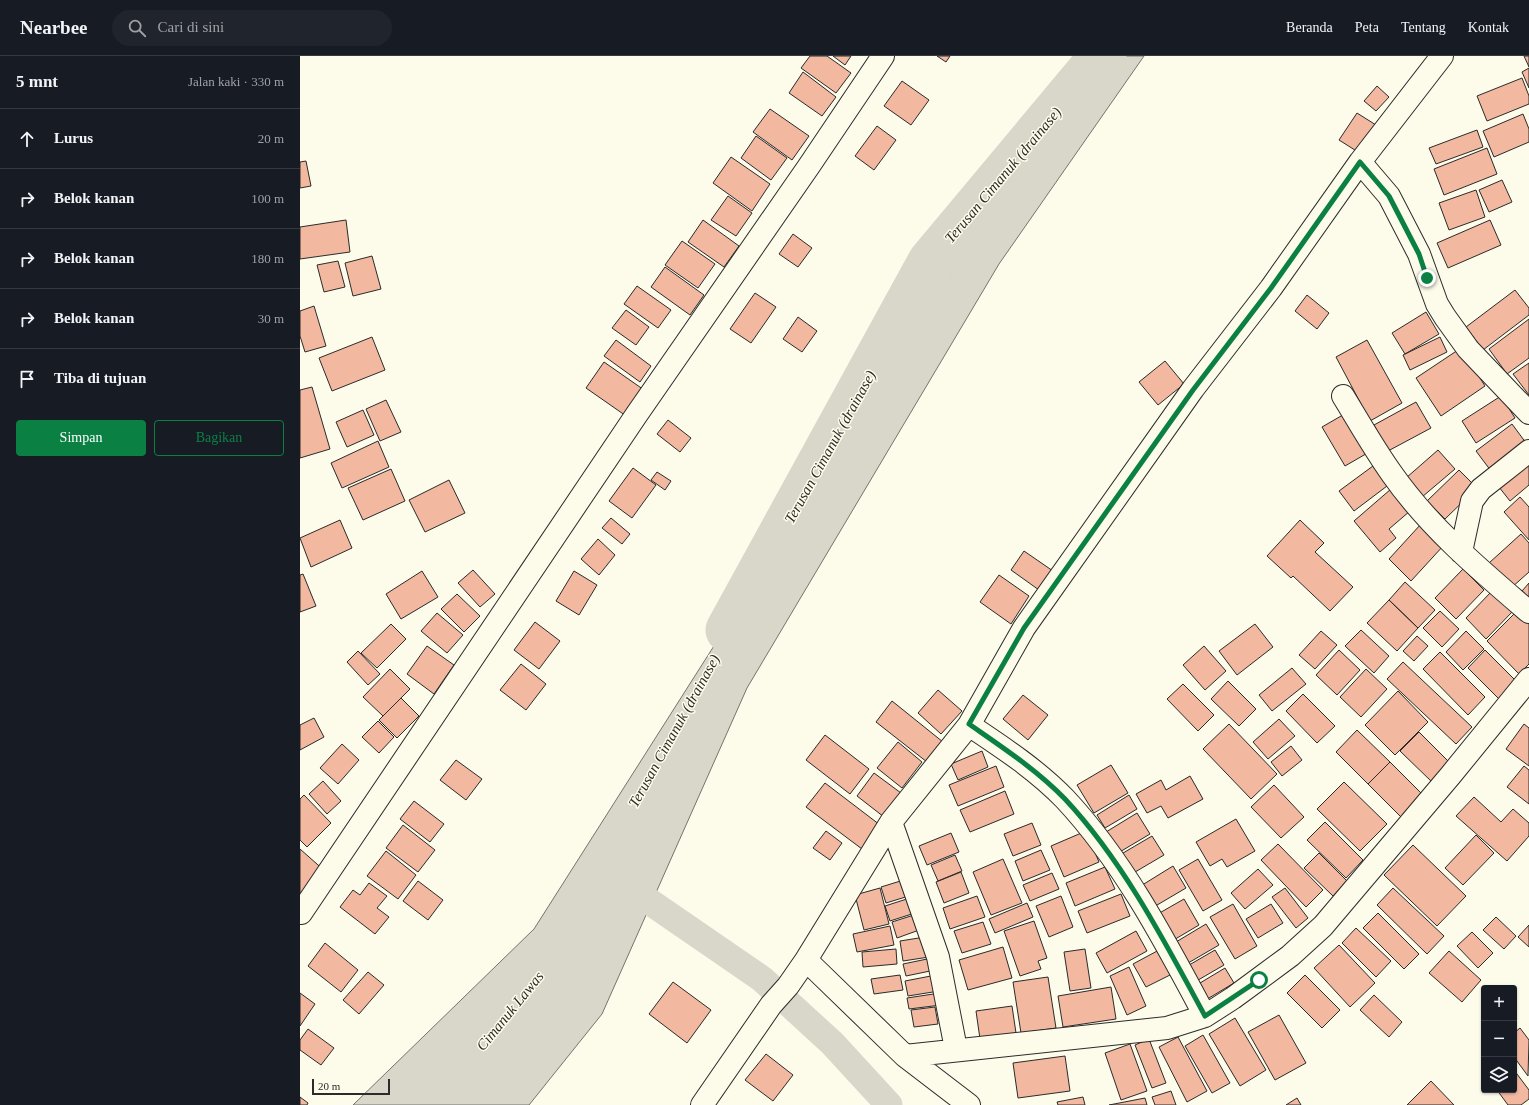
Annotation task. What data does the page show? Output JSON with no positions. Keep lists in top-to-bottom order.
{
  "water": ["Terusan Cimanuk (drainase)", "Cimanuk Lawas"],
  "scale_bar": "20 m",
  "page": {
    "header": "Nearbee",
    "search": "Cari di sini",
    "nav": [
      "Beranda",
      "Peta",
      "Tentang",
      "Kontak"
    ],
    "heading": ["5 mnt", "Jalan kaki · 330 m"],
    "list": [
      ["Lurus", "20 m"],
      ["Belok kanan", "100 m"],
      ["Belok kanan", "180 m"],
      ["Belok kanan", "30 m"],
      "Tiba di tujuan"
    ],
    "buttons": ["Simpan", "Bagikan"],
    "map_buttons": ["+", "−"],
    "scale": "20 m"
  }
}
